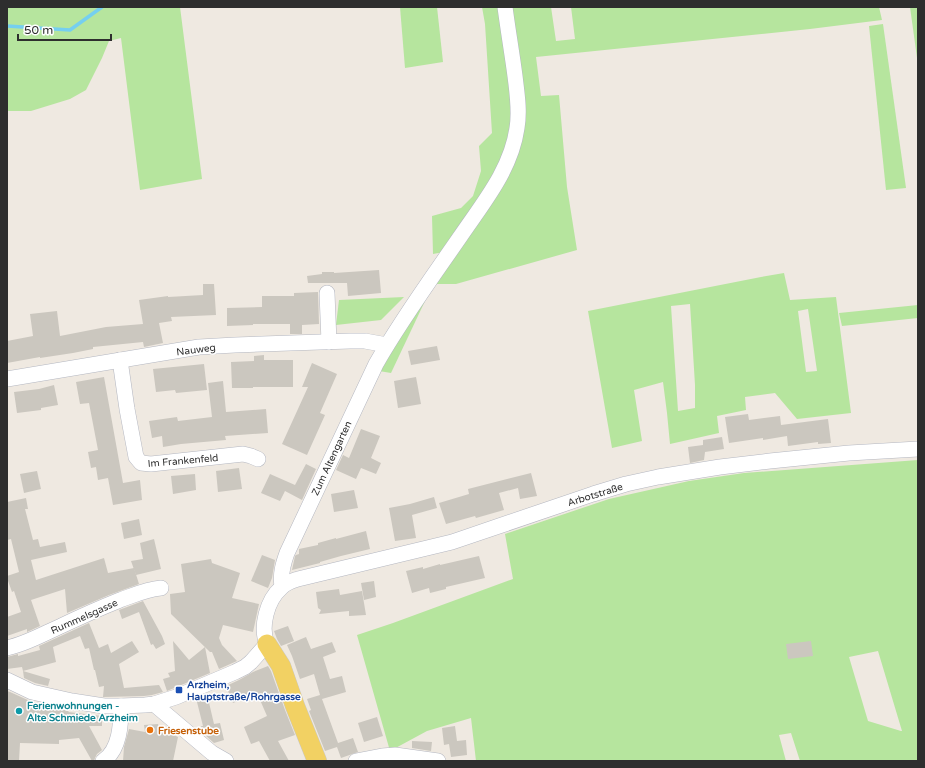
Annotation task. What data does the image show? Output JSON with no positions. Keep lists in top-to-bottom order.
{
  "streets": {
    "street": [
      "Nauweg",
      "Zum Altengarten",
      "Im Frankenfeld",
      "Arbotstraße",
      "Rummelsgasse"
    ]
  },
  "crossings": [
    ["Nauweg", "Zum Altengarten"],
    ["Nauweg", "Im Frankenfeld"],
    ["Zum Altengarten", "Arbotstraße"]
  ],
  "places": {
    "transit": ["Arzheim, Hauptstraße/Rohrgasse"],
    "other": ["Ferienwohnungen - Alte Schmiede Arzheim", "Friesenstube"]
  },
  "scale_bar": "50 m"
}
